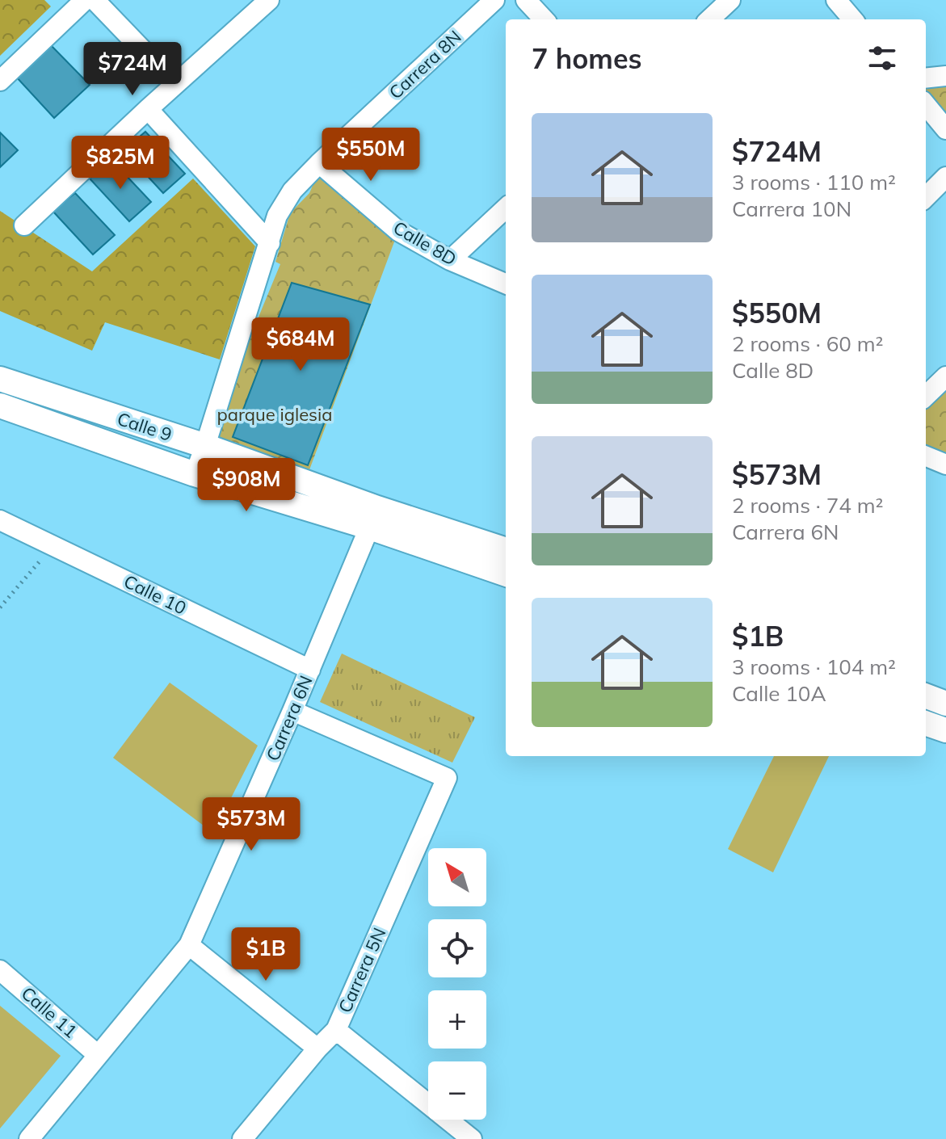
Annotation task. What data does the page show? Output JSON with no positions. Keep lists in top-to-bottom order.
{
  "streets": {
    "street": [
      "Carrera 8N",
      "Calle 8D",
      "Calle 9",
      "Calle 10",
      "Carrera 6N",
      "Carrera 5N",
      "Calle 11"
    ]
  },
  "crossings": [
    ["Carrera 8N", "Calle 8D"],
    ["Carrera 8N", "Calle 9"],
    ["Calle 9", "Carrera 6N"],
    ["Calle 10", "Carrera 6N"],
    ["Carrera 6N", "Carrera 5N"],
    ["Carrera 6N", "Calle 11"]
  ],
  "parks": ["parque iglesia"],
  "north": "top left",
  "page": {
    "heading": "7 homes",
    "price": [
      "$724M",
      "$550M",
      "$825M",
      "$684M",
      "$908M",
      "$573M",
      "$1B"
    ],
    "list": [
      {
        "name": "$724M",
        "note": "3 rooms · 110 m² · Carrera 10N"
      },
      {
        "name": "$550M",
        "note": "2 rooms · 60 m² · Calle 8D"
      },
      {
        "name": "$573M",
        "note": "2 rooms · 74 m² · Carrera 6N"
      },
      {
        "name": "$1B",
        "note": "3 rooms · 104 m² · Calle 10A"
      }
    ],
    "map_buttons": ["+", "−"]
  }
}
